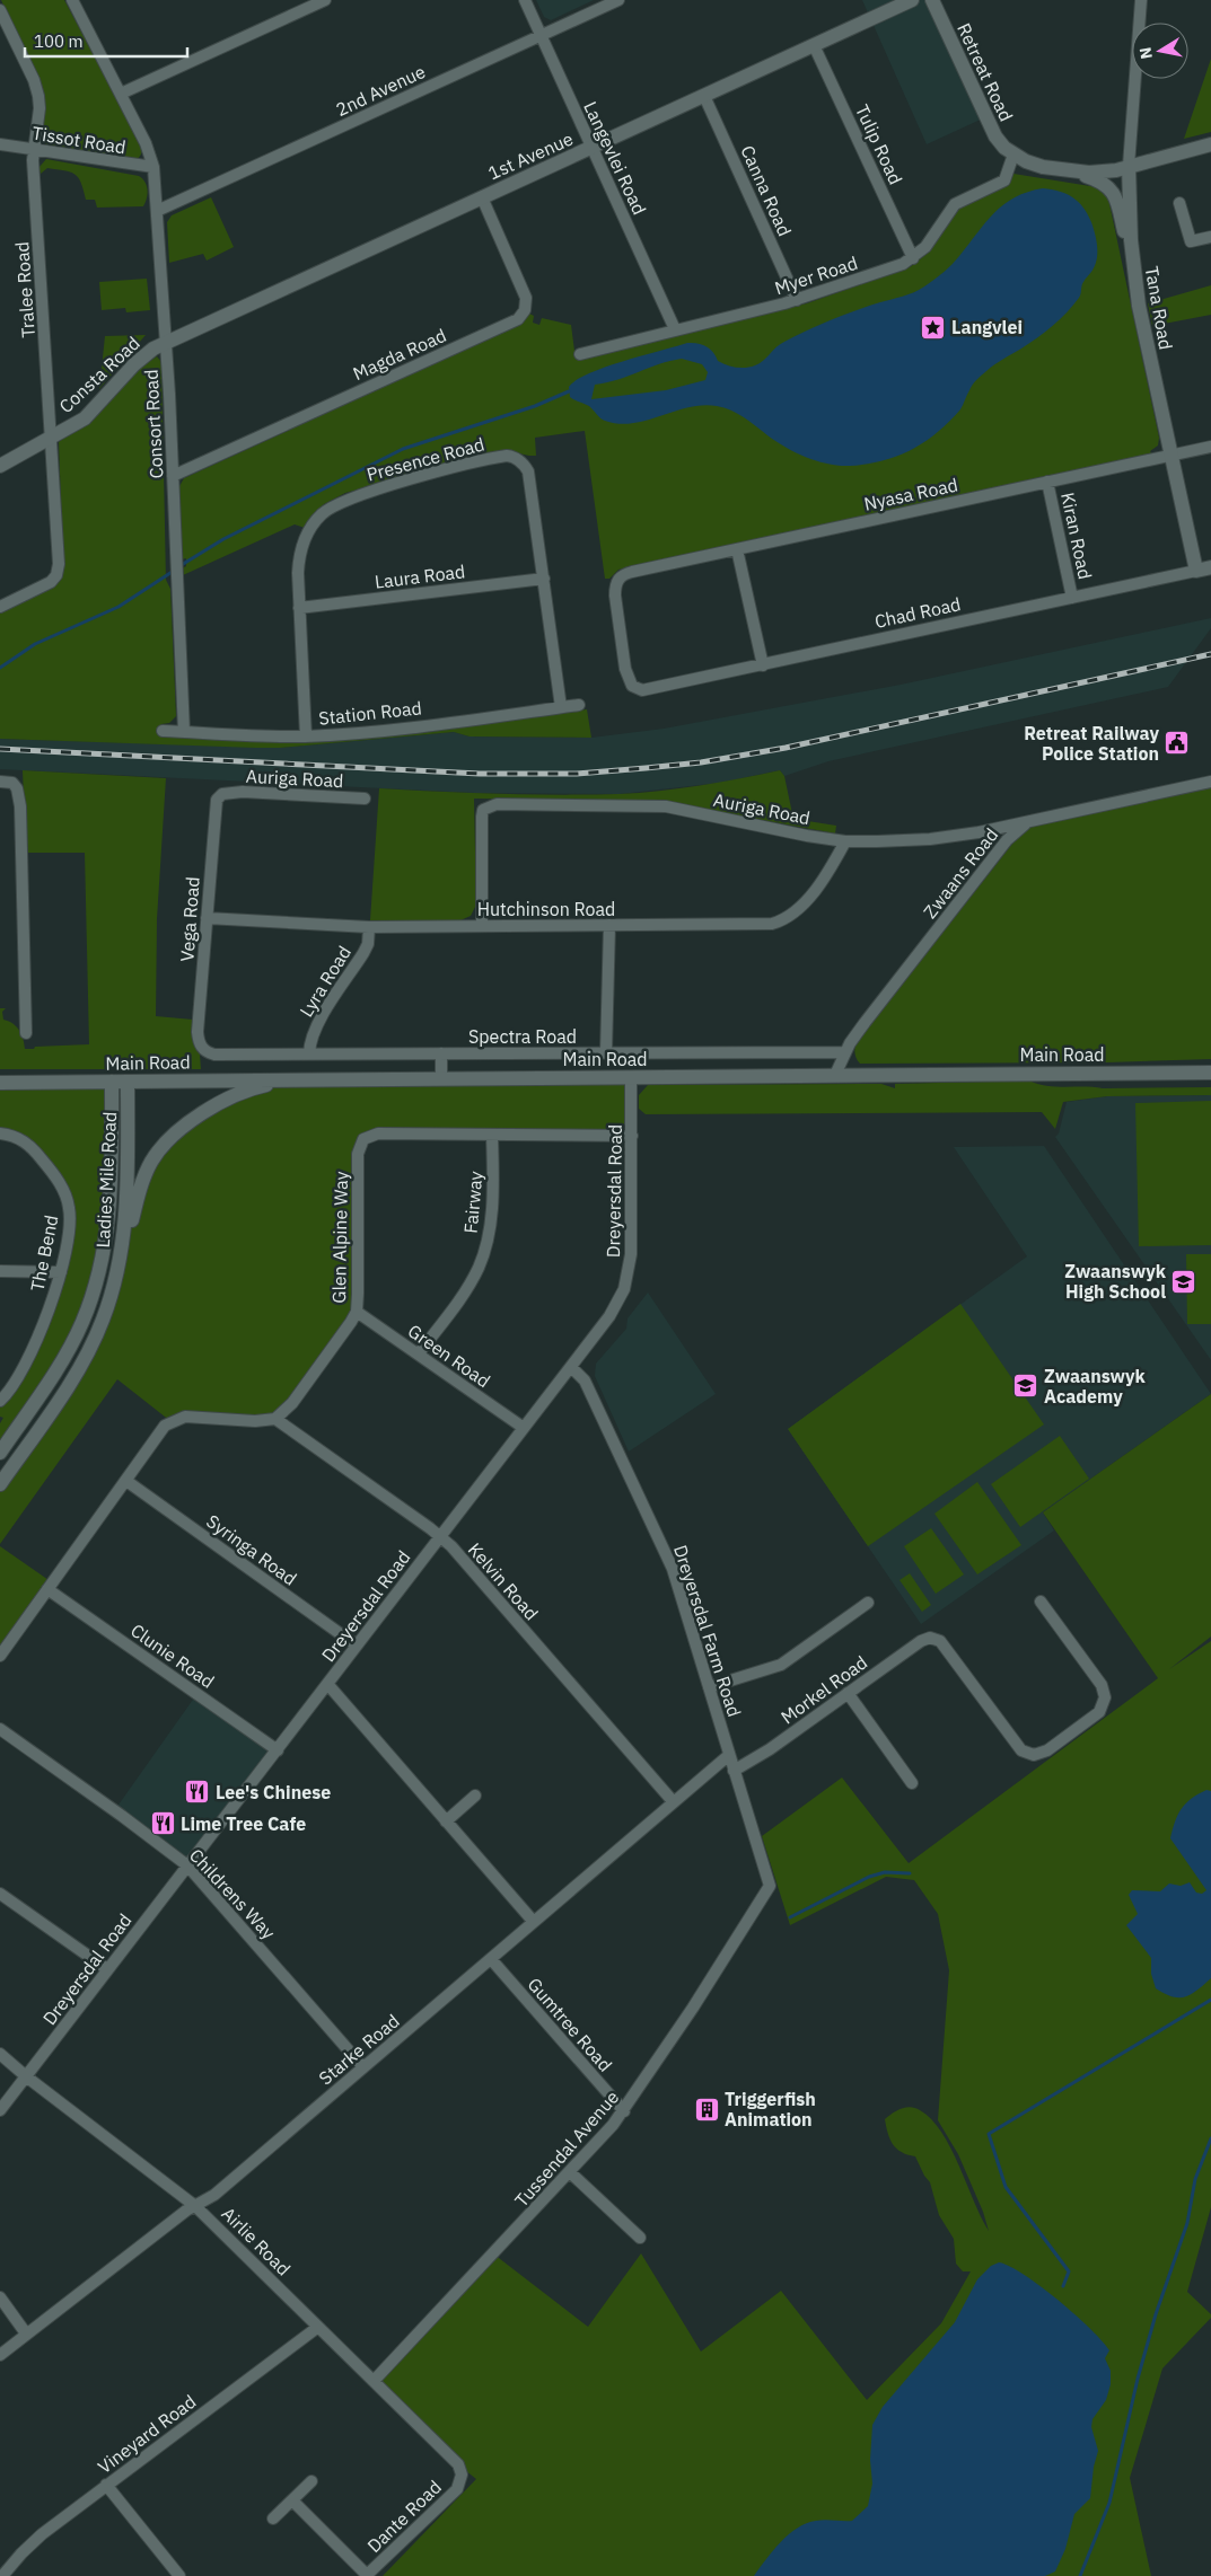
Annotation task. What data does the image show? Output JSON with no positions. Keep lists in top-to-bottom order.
{
  "streets": {
    "main road": [
      "Retreat Road",
      "1st Avenue",
      "Tana Road",
      "Consta Road",
      "Main Road",
      "Ladies Mile Road"
    ],
    "street": [
      "2nd Avenue",
      "Tissot Road",
      "Tulip Road",
      "Langevlei Road",
      "Canna Road",
      "Myer Road",
      "Tralee Road",
      "Magda Road",
      "Consort Road",
      "Presence Road",
      "Nyasa Road",
      "Kiran Road",
      "Laura Road",
      "Chad Road",
      "Station Road",
      "Auriga Road",
      "Zwaans Road",
      "Hutchinson Road",
      "Vega Road",
      "Lyra Road",
      "Spectra Road",
      "Dreyersdal Road",
      "Fairway",
      "Glen Alpine Way",
      "The Bend",
      "Green Road",
      "Syringa Road",
      "Kelvin Road",
      "Dreyersdal Farm Road",
      "Clunie Road",
      "Morkel Road",
      "Childrens Way",
      "Gumtree Road",
      "Starke Road",
      "Tussendal Avenue",
      "Airlie Road",
      "Vineyard Road",
      "Dante Road"
    ]
  },
  "crossings": [
    ["Retreat Road", "Myer Road"],
    ["Retreat Road", "Tana Road"],
    ["2nd Avenue", "Langevlei Road"],
    ["2nd Avenue", "Consort Road"],
    ["Tissot Road", "Tralee Road"],
    ["Tissot Road", "Consort Road"],
    ["Tulip Road", "1st Avenue"],
    ["Tulip Road", "Myer Road"],
    ["1st Avenue", "Langevlei Road"],
    ["1st Avenue", "Canna Road"],
    ["1st Avenue", "Magda Road"],
    ["1st Avenue", "Consta Road"],
    ["1st Avenue", "Consort Road"],
    ["Langevlei Road", "Myer Road"],
    ["Canna Road", "Myer Road"],
    ["Tralee Road", "Consta Road"],
    ["Tana Road", "Nyasa Road"],
    ["Tana Road", "Chad Road"],
    ["Magda Road", "Consort Road"],
    ["Consta Road", "Consort Road"],
    ["Consort Road", "Station Road"],
    ["Presence Road", "Laura Road"],
    ["Presence Road", "Station Road"],
    ["Nyasa Road", "Kiran Road"],
    ["Nyasa Road", "Chad Road"],
    ["Kiran Road", "Chad Road"],
    ["Auriga Road", "Zwaans Road"],
    ["Auriga Road", "Hutchinson Road"],
    ["Auriga Road", "Vega Road"],
    ["Zwaans Road", "Spectra Road"],
    ["Zwaans Road", "Main Road"],
    ["Hutchinson Road", "Vega Road"],
    ["Hutchinson Road", "Lyra Road"],
    ["Vega Road", "Spectra Road"],
    ["Lyra Road", "Spectra Road"],
    ["Main Road", "Ladies Mile Road"],
    ["Main Road", "Dreyersdal Road"],
    ["Dreyersdal Road", "Glen Alpine Way"],
    ["Dreyersdal Road", "Green Road"],
    ["Dreyersdal Road", "Syringa Road"],
    ["Dreyersdal Road", "Kelvin Road"],
    ["Dreyersdal Road", "Dreyersdal Farm Road"],
    ["Dreyersdal Road", "Clunie Road"],
    ["Dreyersdal Road", "Childrens Way"],
    ["Dreyersdal Road", "Airlie Road"],
    ["Fairway", "Glen Alpine Way"],
    ["Fairway", "Green Road"],
    ["Glen Alpine Way", "Green Road"],
    ["Glen Alpine Way", "Kelvin Road"],
    ["Kelvin Road", "Starke Road"],
    ["Dreyersdal Farm Road", "Morkel Road"],
    ["Dreyersdal Farm Road", "Starke Road"],
    ["Dreyersdal Farm Road", "Tussendal Avenue"],
    ["Childrens Way", "Starke Road"],
    ["Gumtree Road", "Starke Road"],
    ["Gumtree Road", "Tussendal Avenue"],
    ["Starke Road", "Airlie Road"],
    ["Tussendal Avenue", "Airlie Road"],
    ["Airlie Road", "Vineyard Road"],
    ["Airlie Road", "Dante Road"]
  ],
  "places": {
    "place": ["Langvlei"],
    "public building": ["Retreat Railway Police Station"],
    "school or university": ["Zwaanswyk High School", "Zwaanswyk Academy"],
    "restaurant": ["Lee's Chinese", "Lime Tree Cafe"],
    "building": ["Triggerfish Animation"]
  },
  "scale_bar": "100 m",
  "north": "left"
}
